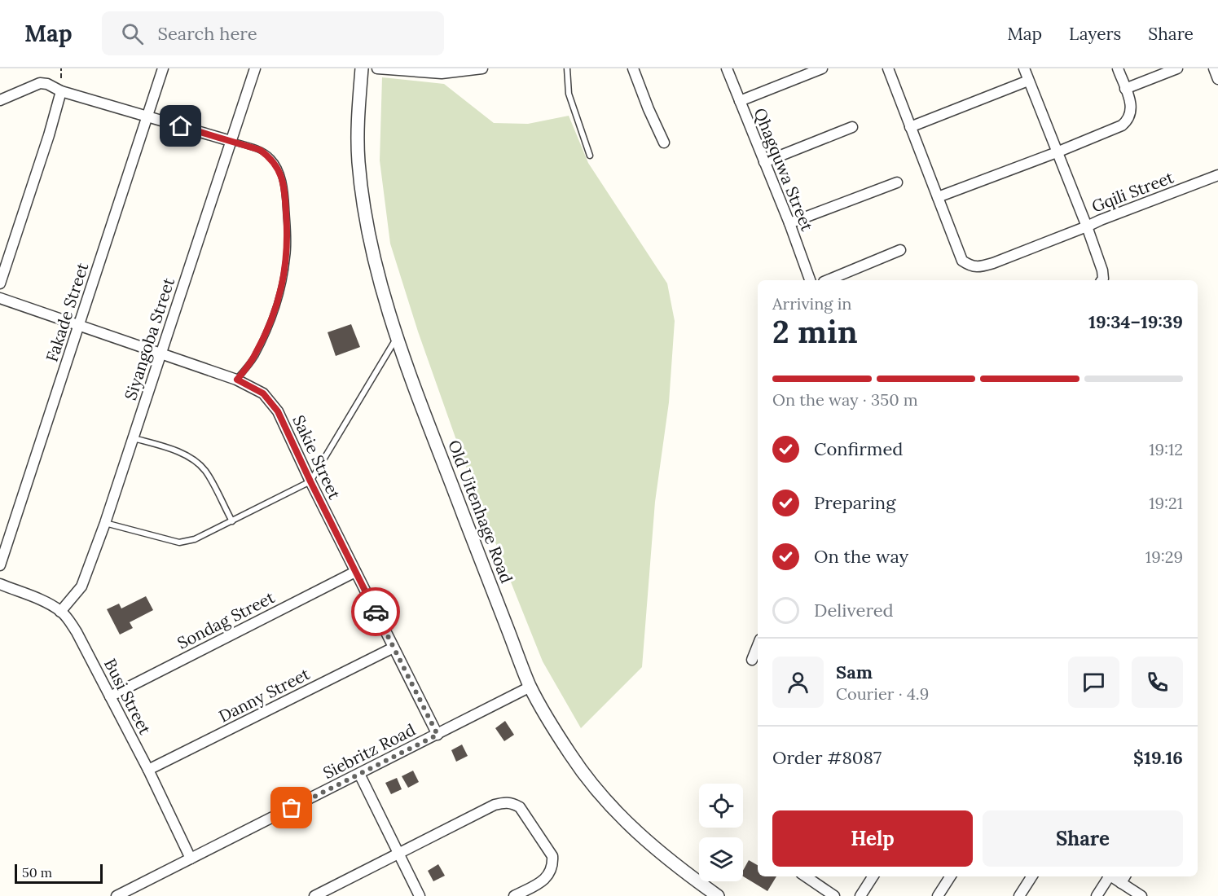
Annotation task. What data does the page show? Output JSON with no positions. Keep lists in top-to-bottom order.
{
  "streets": {
    "street": [
      "Qhagquwa Street",
      "Gqili Street",
      "Fakade Street",
      "Siyangoba Street",
      "Sakie Street",
      "Old Uitenhage Road",
      "Sondag Street",
      "Danny Street",
      "Busi Street",
      "Siebritz Road"
    ]
  },
  "crossings": [
    ["Fakade Street", "Sakie Street"],
    ["Siyangoba Street", "Sakie Street"],
    ["Siyangoba Street", "Busi Street"],
    ["Sakie Street", "Sondag Street"],
    ["Sakie Street", "Danny Street"],
    ["Sakie Street", "Siebritz Road"],
    ["Old Uitenhage Road", "Siebritz Road"],
    ["Sondag Street", "Busi Street"],
    ["Danny Street", "Busi Street"],
    ["Busi Street", "Siebritz Road"]
  ],
  "scale_bar": "50 m",
  "page": {
    "header": "Map",
    "search": "Search here",
    "nav": ["Map", "Layers", "Share"],
    "heading": ["2 min", "Arriving in", "19:34–19:39"],
    "panel": [
      "Sam",
      "Courier · 4.9",
      "Order #8087",
      "$19.16"
    ],
    "bar": "On the way · 350 m",
    "list": [
      ["Confirmed", "19:12"],
      ["Preparing", "19:21"],
      ["On the way", "19:29"],
      "Delivered"
    ],
    "buttons": ["Help", "Share"],
    "scale": "50 m"
  }
}
